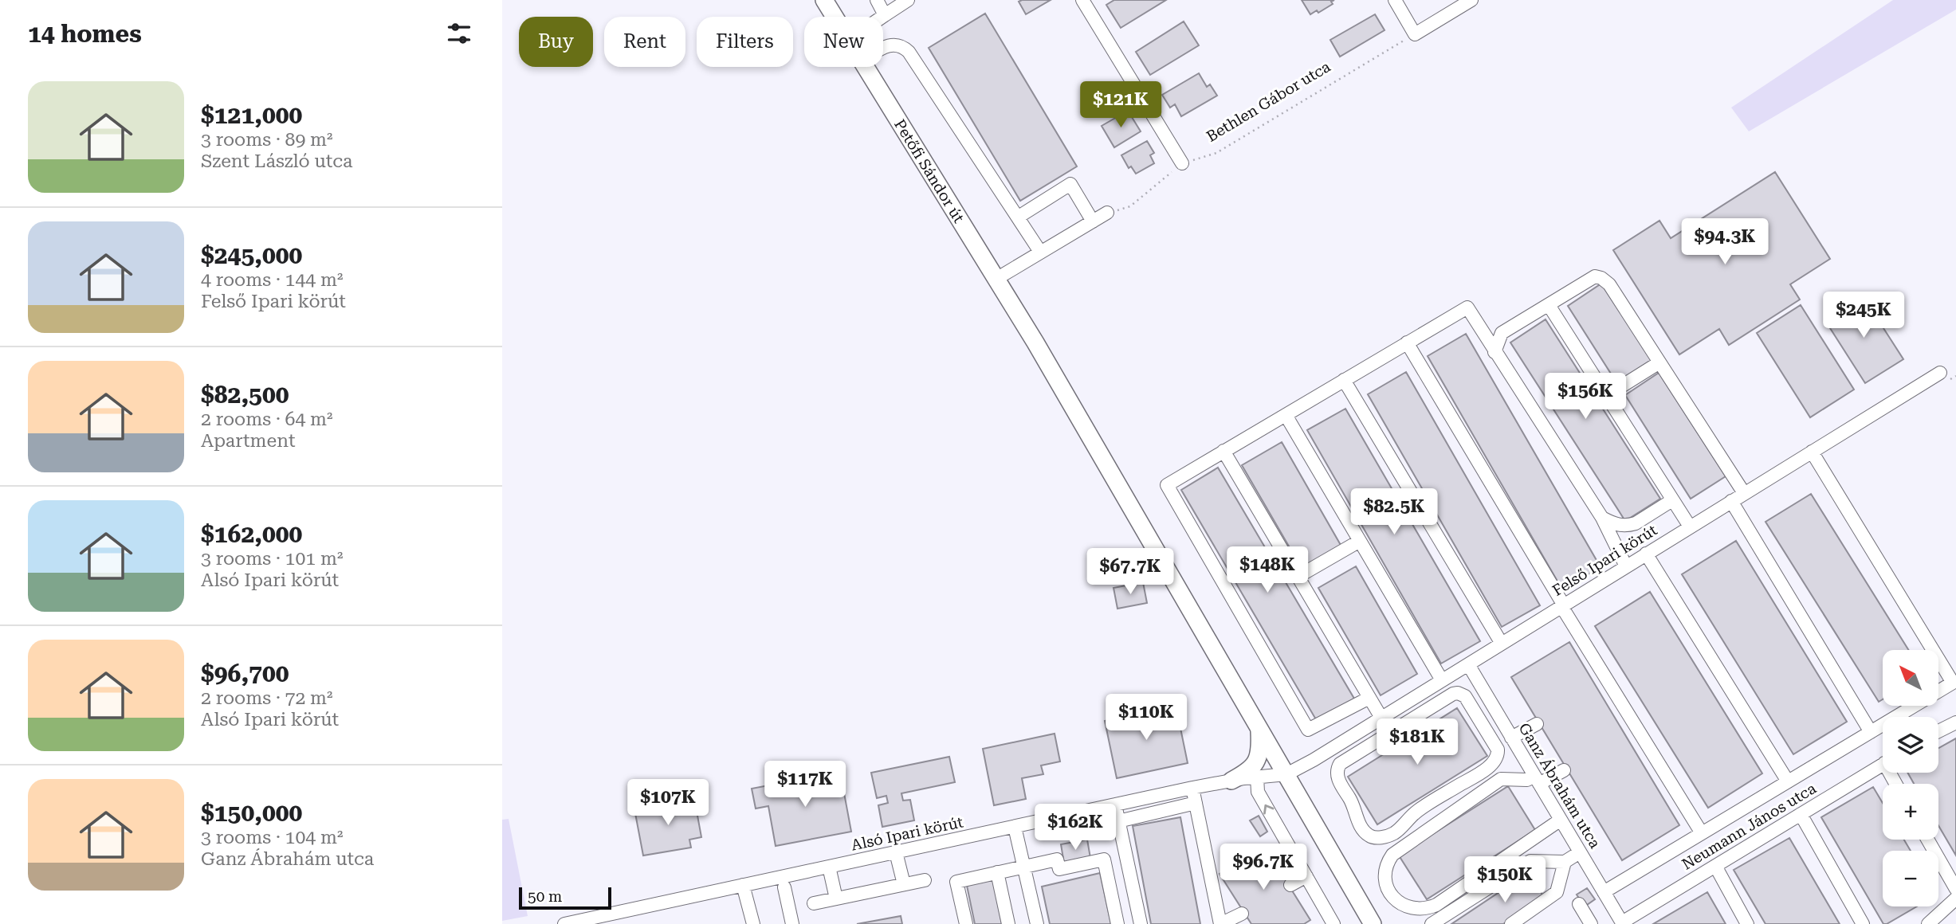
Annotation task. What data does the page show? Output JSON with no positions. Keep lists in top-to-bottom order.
{
  "streets": {
    "main road": ["Petőfi Sándor út"],
    "street": [
      "Felső Ipari körút",
      "Ganz Ábrahám utca",
      "Neumann János utca",
      "Alsó Ipari körút"
    ],
    "path": ["Bethlen Gábor utca"]
  },
  "crossings": [
    ["Petőfi Sándor út", "Felső Ipari körút"],
    ["Petőfi Sándor út", "Alsó Ipari körút"],
    ["Felső Ipari körút", "Ganz Ábrahám utca"],
    ["Felső Ipari körút", "Alsó Ipari körút"],
    ["Ganz Ábrahám utca", "Neumann János utca"]
  ],
  "scale_bar": "50 m",
  "north": "top left",
  "page": {
    "heading": "14 homes",
    "chip": [
      "Buy",
      "Rent",
      "Filters",
      "New"
    ],
    "list": [
      {
        "name": "$121,000",
        "note": "3 rooms · 89 m² · Szent László utca"
      },
      {
        "name": "$245,000",
        "note": "4 rooms · 144 m² · Felső Ipari körút"
      },
      {
        "name": "$82,500",
        "note": "2 rooms · 64 m² · Apartment"
      },
      {
        "name": "$162,000",
        "note": "3 rooms · 101 m² · Alsó Ipari körút"
      },
      {
        "name": "$96,700",
        "note": "2 rooms · 72 m² · Alsó Ipari körút"
      },
      {
        "name": "$150,000",
        "note": "3 rooms · 104 m² · Ganz Ábrahám utca"
      }
    ],
    "price": [
      "$121K",
      "$94.3K",
      "$245K",
      "$156K",
      "$82.5K",
      "$148K",
      "$67.7K",
      "$110K",
      "$181K",
      "$117K",
      "$107K",
      "$162K",
      "$96.7K",
      "$150K"
    ],
    "map_buttons": ["+", "−"],
    "scale": "50 m"
  }
}
